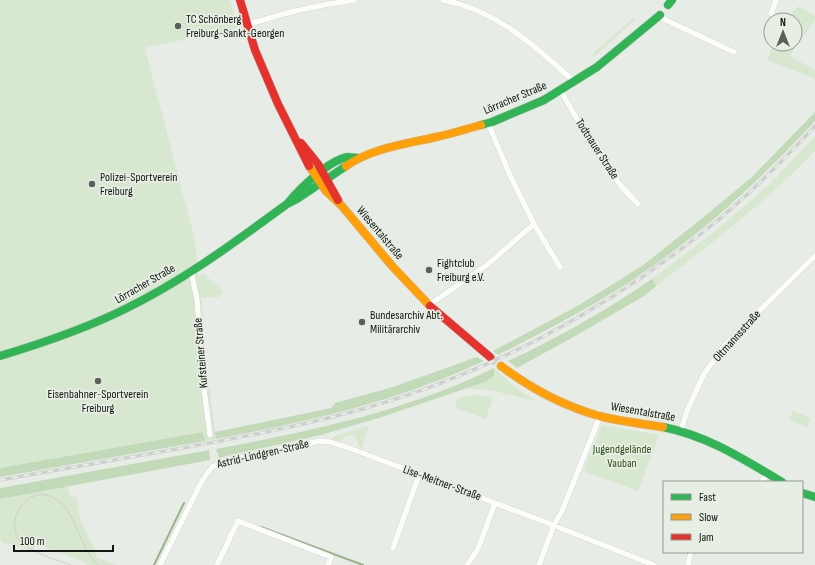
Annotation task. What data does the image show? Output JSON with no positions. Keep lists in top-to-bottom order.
{
  "streets": {
    "street": [
      "Lörracher Straße",
      "Todtnauer Straße",
      "Wiesentalstraße",
      "Oltmannsstraße",
      "Kufsteiner Straße",
      "Astrid-Lindgren-Straße",
      "Lise-Meitner-Straße"
    ]
  },
  "crossings": [
    ["Lörracher Straße", "Todtnauer Straße"],
    ["Lörracher Straße", "Wiesentalstraße"],
    ["Lörracher Straße", "Kufsteiner Straße"],
    ["Wiesentalstraße", "Oltmannsstraße"],
    ["Astrid-Lindgren-Straße", "Lise-Meitner-Straße"]
  ],
  "parks": ["Jugendgelände Vauban"],
  "places": [
    "TC Schönberg Freiburg-Sankt-Georgen",
    "Polizei-Sportverein Freiburg",
    "Fightclub Freiburg e.V.",
    "Bundesarchiv Abt. Militärarchiv",
    "Eisenbahner-Sportverein Freiburg"
  ],
  "legend": ["Fast", "Slow", "Jam"],
  "scale_bar": "100 m",
  "north": "top"
}
